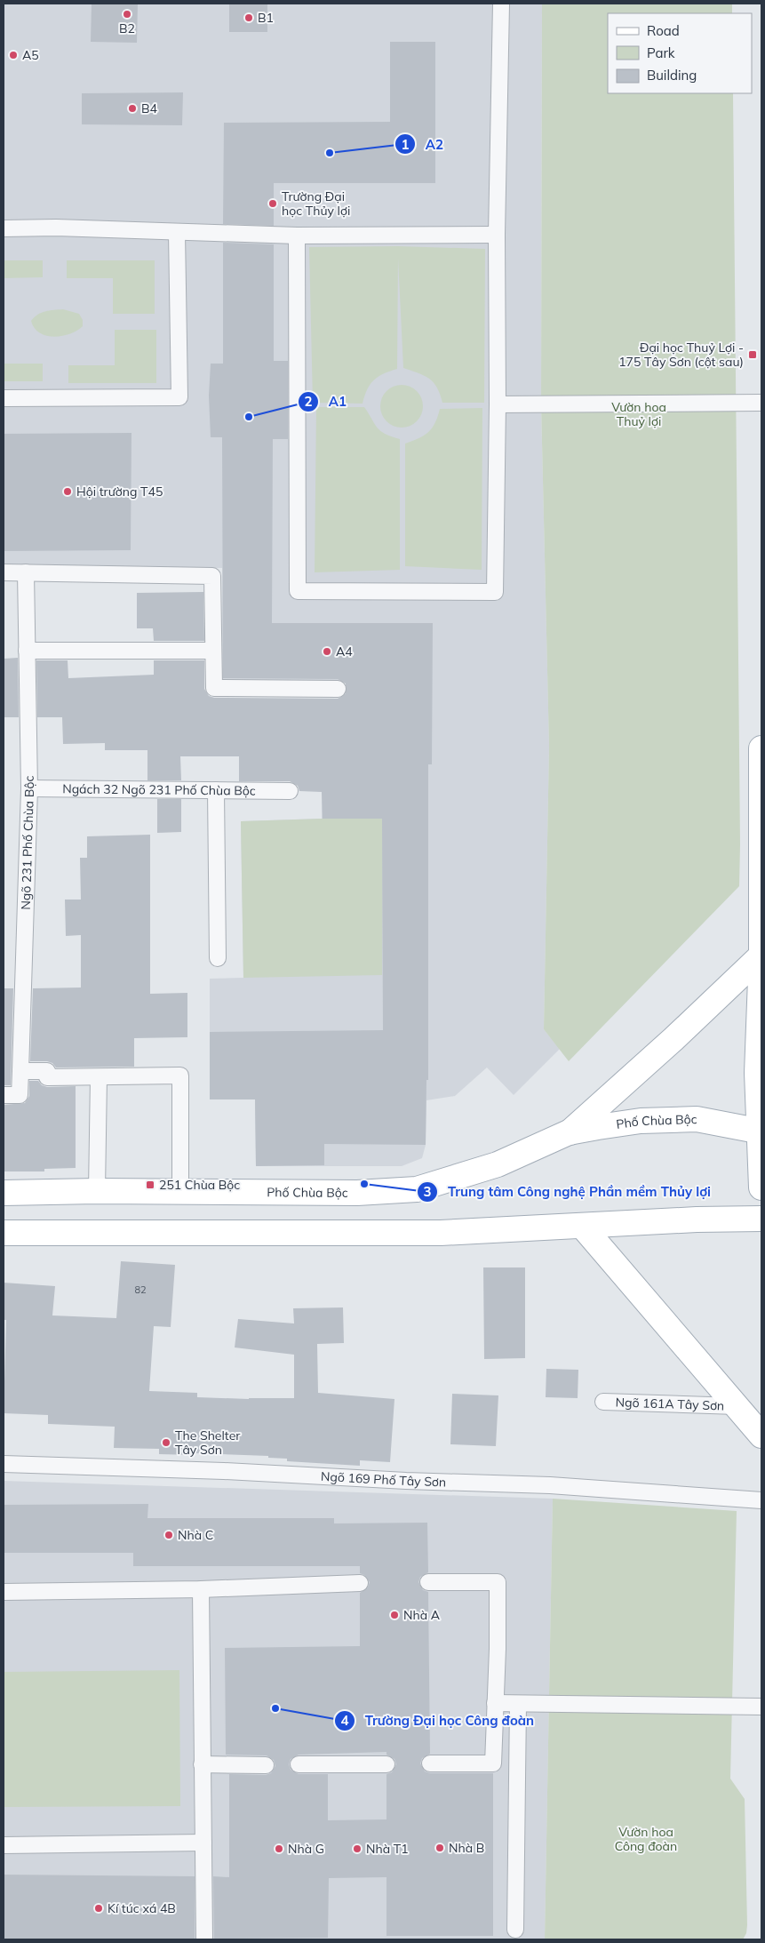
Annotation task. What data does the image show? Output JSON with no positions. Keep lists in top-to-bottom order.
{
  "streets": {
    "main road": ["Phố Chùa Bộc"],
    "lane": [
      "Ngách 32 Ngõ 231 Phố Chùa Bộc",
      "Ngõ 231 Phố Chùa Bộc",
      "Ngõ 161A Tây Sơn",
      "Ngõ 169 Phố Tây Sơn"
    ]
  },
  "crossings": [
    ["Ngách 32 Ngõ 231 Phố Chùa Bộc", "Ngõ 231 Phố Chùa Bộc"]
  ],
  "parks": ["Vườn hoa Thuỷ lợi", "Vườn hoa Công đoàn"],
  "places": {
    "other": [
      "B2",
      "B1",
      "A5",
      "B4",
      "A2",
      "Trường Đại học Thủy lợi",
      "A1",
      "Hội trường T45",
      "A4",
      "Trung tâm Công nghệ Phần mềm Thủy lợi",
      "The Shelter Tây Sơn",
      "Nhà C",
      "Nhà A",
      "Trường Đại học Công đoàn",
      "Nhà B",
      "Nhà G",
      "Nhà T1",
      "Kí túc xá 4B"
    ],
    "transit": ["Đại học Thuỷ Lợi - 175 Tây Sơn (cột sau)", "251 Chùa Bộc"]
  },
  "house_numbers": ["82"],
  "legend": ["Road", "Park", "Building"]
}
